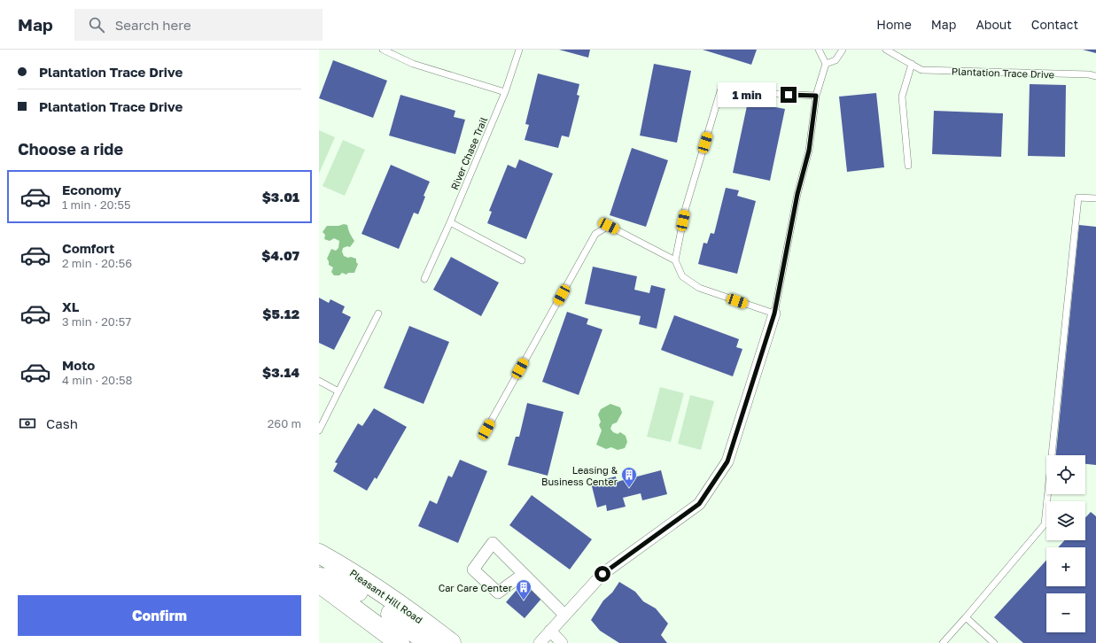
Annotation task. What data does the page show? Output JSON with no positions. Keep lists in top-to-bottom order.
{
  "streets": {
    "highway": ["Pleasant Hill Road"],
    "lane": ["Plantation Trace Drive", "River Chase Trail"]
  },
  "places": {
    "building": ["Leasing & Business Center", "Car Care Center"]
  },
  "page": {
    "header": "Map",
    "search": "Search here",
    "nav": [
      "Home",
      "Map",
      "About",
      "Contact"
    ],
    "banner": ["Plantation Trace Drive", "Plantation Trace Drive"],
    "bubble": "1 min",
    "heading": "Choose a ride",
    "list": [
      {
        "name": "Economy",
        "note": "1 min · 20:55",
        "value": "$3.01"
      },
      {
        "name": "Comfort",
        "note": "2 min · 20:56",
        "value": "$4.07"
      },
      {
        "name": "XL",
        "note": "3 min · 20:57",
        "value": "$5.12"
      },
      {
        "name": "Moto",
        "note": "4 min · 20:58",
        "value": "$3.14"
      }
    ],
    "pay": ["Cash", "260 m"],
    "map_buttons": ["+", "−"],
    "buttons": "Confirm"
  }
}
